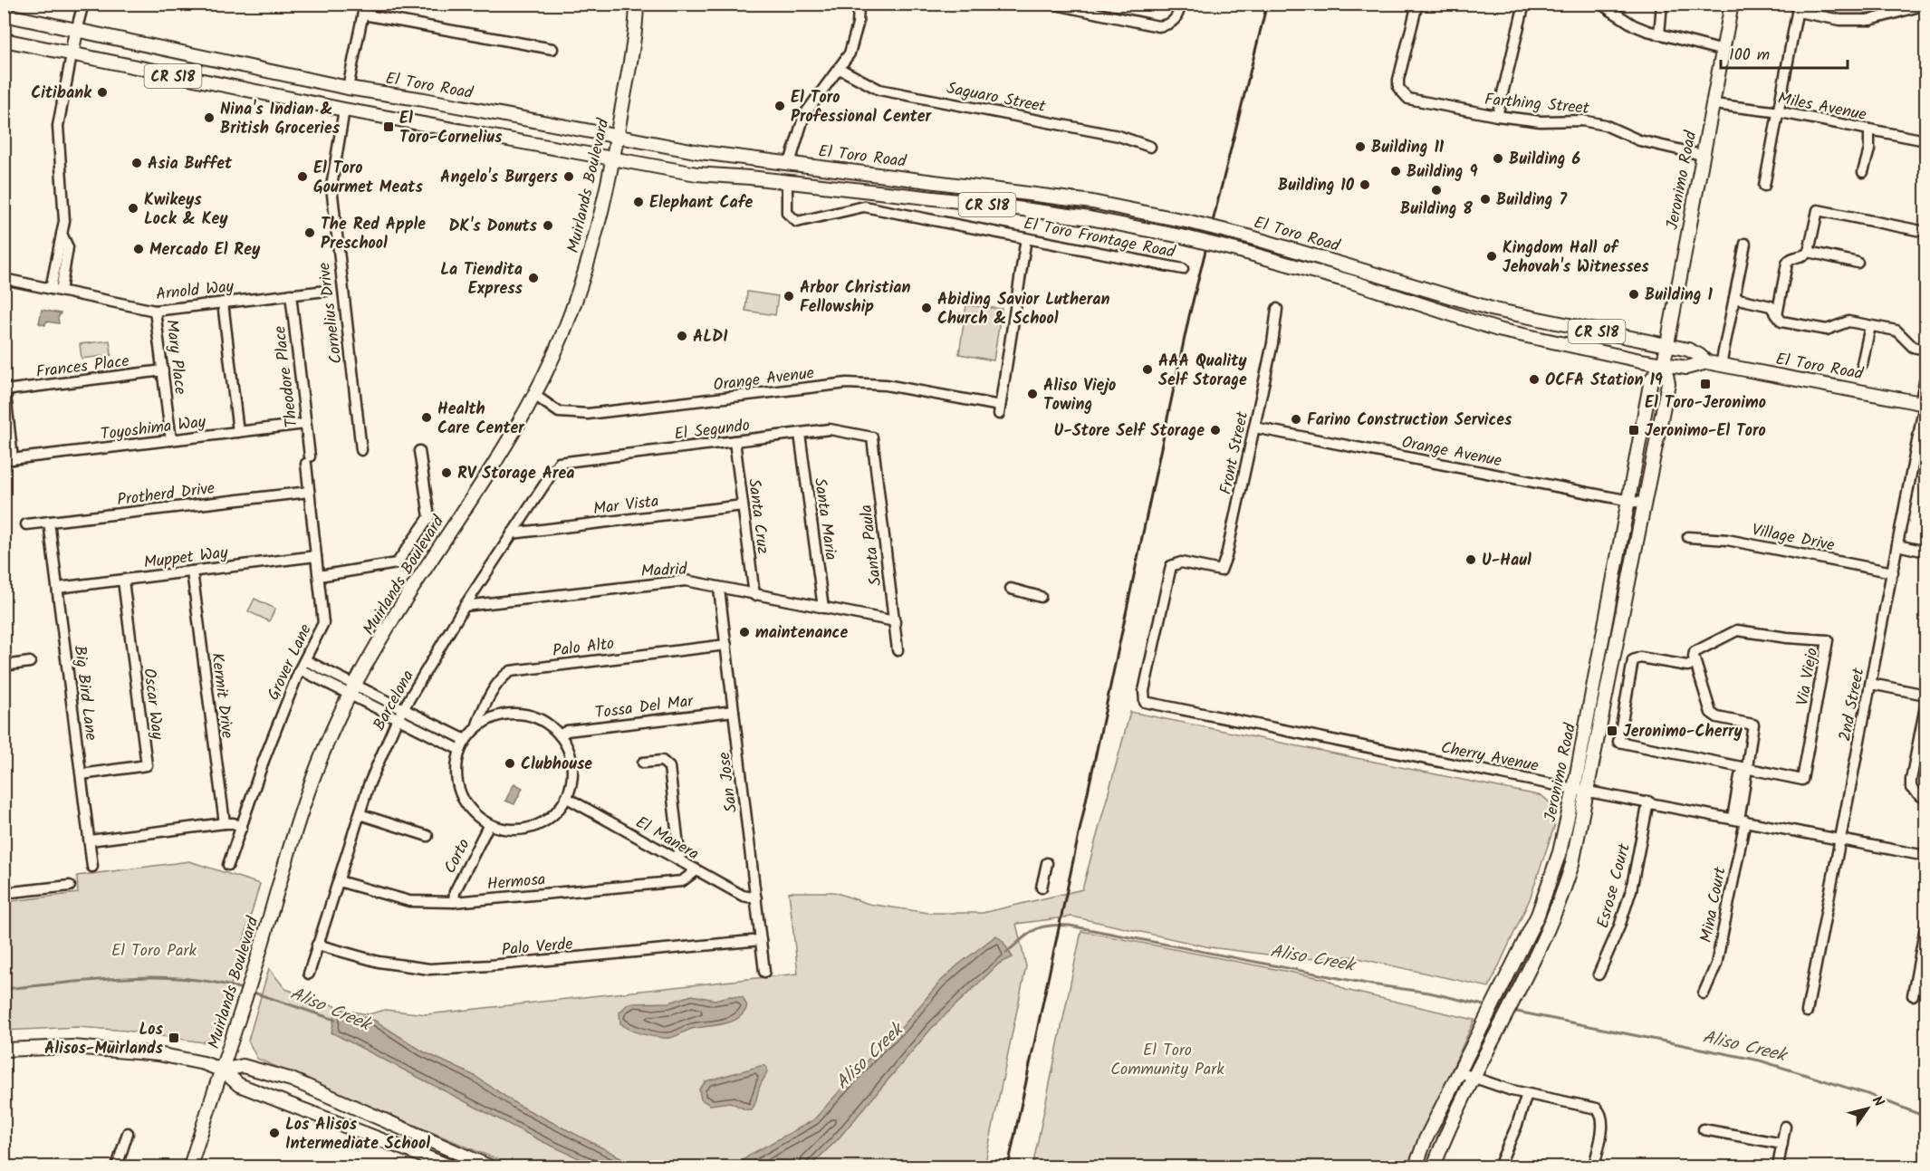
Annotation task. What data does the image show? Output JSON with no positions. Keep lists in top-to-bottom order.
{
  "streets": {
    "main road": [
      "CR S18",
      "El Toro Road",
      "Jeronimo Road",
      "Muirlands Boulevard"
    ],
    "street": [
      "Saguaro Street",
      "Farthing Street",
      "Miles Avenue",
      "El Toro Frontage Road",
      "Arnold Way",
      "Cornelius Drive",
      "Mary Place",
      "Frances Place",
      "Theodore Place",
      "Orange Avenue",
      "Toyoshima Way",
      "El Segundo",
      "Front Street",
      "Protherd Drive",
      "Mar Vista",
      "Santa Cruz",
      "Santa Maria",
      "Village Drive",
      "Santa Paula",
      "Muppet Way",
      "Madrid",
      "Palo Alto",
      "Grover Lane",
      "Via Viejo",
      "Big Bird Lane",
      "Kermit Drive",
      "Barcelona",
      "Oscar Way",
      "2nd Street",
      "Tossa Del Mar",
      "Cherry Avenue",
      "San Jose",
      "El Manera",
      "Corto",
      "Hermosa",
      "Esrose Court",
      "Mina Court",
      "Palo Verde"
    ]
  },
  "crossings": [
    ["El Toro Road", "Jeronimo Road"],
    ["El Toro Road", "Muirlands Boulevard"],
    ["El Toro Road", "El Toro Frontage Road"],
    ["El Toro Road", "Cornelius Drive"],
    ["El Toro Road", "2nd Street"],
    ["Farthing Street", "Jeronimo Road"],
    ["Miles Avenue", "Jeronimo Road"],
    ["Jeronimo Road", "Orange Avenue"],
    ["Jeronimo Road", "Cherry Avenue"],
    ["Muirlands Boulevard", "Orange Avenue"],
    ["El Toro Frontage Road", "Orange Avenue"],
    ["Arnold Way", "Mary Place"],
    ["Arnold Way", "Theodore Place"],
    ["Mary Place", "Frances Place"],
    ["Mary Place", "Toyoshima Way"],
    ["Theodore Place", "Toyoshima Way"],
    ["Theodore Place", "Grover Lane"],
    ["Orange Avenue", "Front Street"],
    ["El Segundo", "Santa Cruz"],
    ["El Segundo", "Santa Maria"],
    ["El Segundo", "Santa Paula"],
    ["El Segundo", "Barcelona"],
    ["Front Street", "Cherry Avenue"],
    ["Protherd Drive", "Grover Lane"],
    ["Protherd Drive", "Big Bird Lane"],
    ["Mar Vista", "Santa Cruz"],
    ["Mar Vista", "Barcelona"],
    ["Santa Cruz", "Madrid"],
    ["Santa Maria", "Madrid"],
    ["Village Drive", "2nd Street"],
    ["Santa Paula", "Madrid"],
    ["Muppet Way", "Grover Lane"],
    ["Muppet Way", "Big Bird Lane"],
    ["Muppet Way", "Kermit Drive"],
    ["Muppet Way", "Oscar Way"],
    ["Madrid", "Barcelona"],
    ["Madrid", "San Jose"],
    ["Palo Alto", "Tossa Del Mar"],
    ["Palo Alto", "San Jose"],
    ["Palo Alto", "El Manera"],
    ["Palo Alto", "Corto"],
    ["Big Bird Lane", "Oscar Way"],
    ["Barcelona", "Hermosa"],
    ["Barcelona", "Palo Verde"],
    ["2nd Street", "Cherry Avenue"],
    ["Tossa Del Mar", "San Jose"],
    ["Tossa Del Mar", "El Manera"],
    ["Tossa Del Mar", "Corto"],
    ["Cherry Avenue", "Esrose Court"],
    ["Cherry Avenue", "Mina Court"],
    ["San Jose", "El Manera"],
    ["San Jose", "Palo Verde"],
    ["El Manera", "Corto"],
    ["El Manera", "Hermosa"],
    ["Corto", "Hermosa"]
  ],
  "water": ["Aliso Creek"],
  "parks": ["El Toro Park", "El Toro Community Park"],
  "places": {
    "other": [
      "Citibank",
      "El Toro Professional Center",
      "Nina's Indian & British Groceries",
      "Building 11",
      "Building 6",
      "Asia Buffet",
      "Building 9",
      "El Toro Gourmet Meats",
      "Angelo's Burgers",
      "Building 10",
      "Building 8",
      "Building 7",
      "Elephant Cafe",
      "Kwikeys Lock & Key",
      "DK's Donuts",
      "The Red Apple Preschool",
      "Mercado El Rey",
      "Kingdom Hall of Jehovah's Witnesses",
      "La Tiendita Express",
      "Building 1",
      "Arbor Christian Fellowship",
      "Abiding Savior Lutheran Church & School",
      "ALDI",
      "AAA Quality Self Storage",
      "OCFA Station 19",
      "Aliso Viejo Towing",
      "Health Care Center",
      "Farino Construction Services",
      "U-Store Self Storage",
      "RV Storage Area",
      "U-Haul",
      "maintenance",
      "Clubhouse",
      "Los Alisos Intermediate School"
    ],
    "transit": [
      "El Toro-Cornelius",
      "El Toro-Jeronimo",
      "Jeronimo-El Toro",
      "Jeronimo-Cherry",
      "Los Alisos-Muirlands"
    ]
  },
  "scale_bar": "100 m",
  "north": "top right"
}
